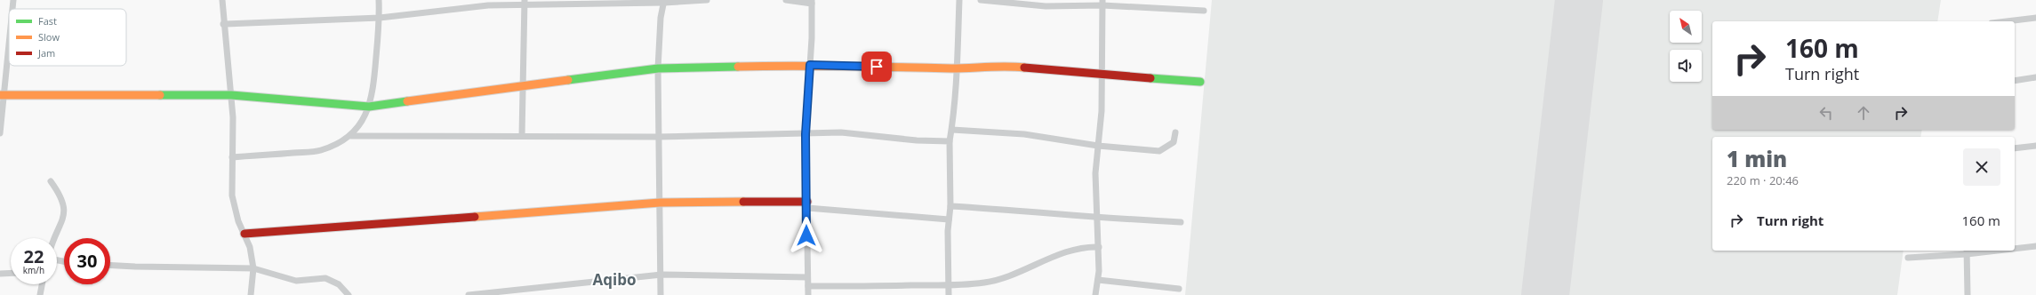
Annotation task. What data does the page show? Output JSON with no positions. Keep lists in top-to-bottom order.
{
  "districts": ["Aqibo"],
  "legend": ["Fast", "Slow", "Jam"],
  "north": "top left",
  "page": {
    "turn": ["160 m", "Turn right"],
    "heading": ["1 min", "220 m · 20:46"],
    "list": [
      {
        "name": "Turn right",
        "value": "160 m"
      }
    ],
    "speed": "22 km/h",
    "limit": "30"
  }
}
